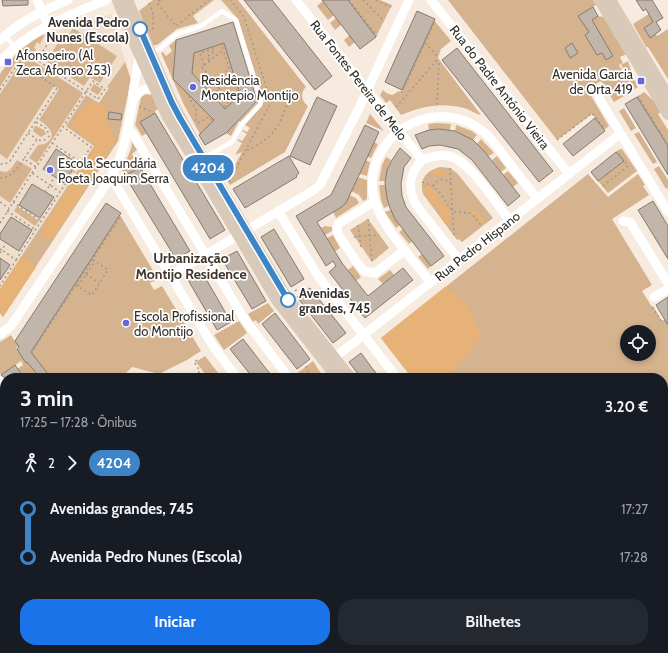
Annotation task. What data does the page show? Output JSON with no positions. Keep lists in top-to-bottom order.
{
  "streets": {
    "street": ["Rua Fontes Pereira de Melo", "Rua do Padre António Vieira", "Rua Pedro Hispano"]
  },
  "crossings": [
    ["Rua do Padre António Vieira", "Rua Pedro Hispano"]
  ],
  "districts": ["Urbanização Montijo Residence"],
  "places": {
    "other": [
      "Avenida Pedro Nunes (Escola)",
      "Residência Montepio Montijo",
      "Escola Secundária Poeta Joaquim Serra",
      "Avenidas grandes, 745",
      "Escola Profissional do Montijo"
    ],
    "transit": ["Afonsoeiro (Al Zeca Afonso 253)", "Avenida Garcia de Orta 419"]
  },
  "lines": ["bus line 4204"],
  "page": {
    "on_map": "4204",
    "heading": ["3 min", "17:25 – 17:28 · Ônibus", "3.20 €"],
    "legs": ["2", "4204"],
    "list": [
      {
        "name": "Avenidas grandes, 745",
        "value": "17:27"
      },
      {
        "name": "Avenida Pedro Nunes (Escola)",
        "value": "17:28"
      }
    ],
    "buttons": ["Iniciar", "Bilhetes"]
  }
}
